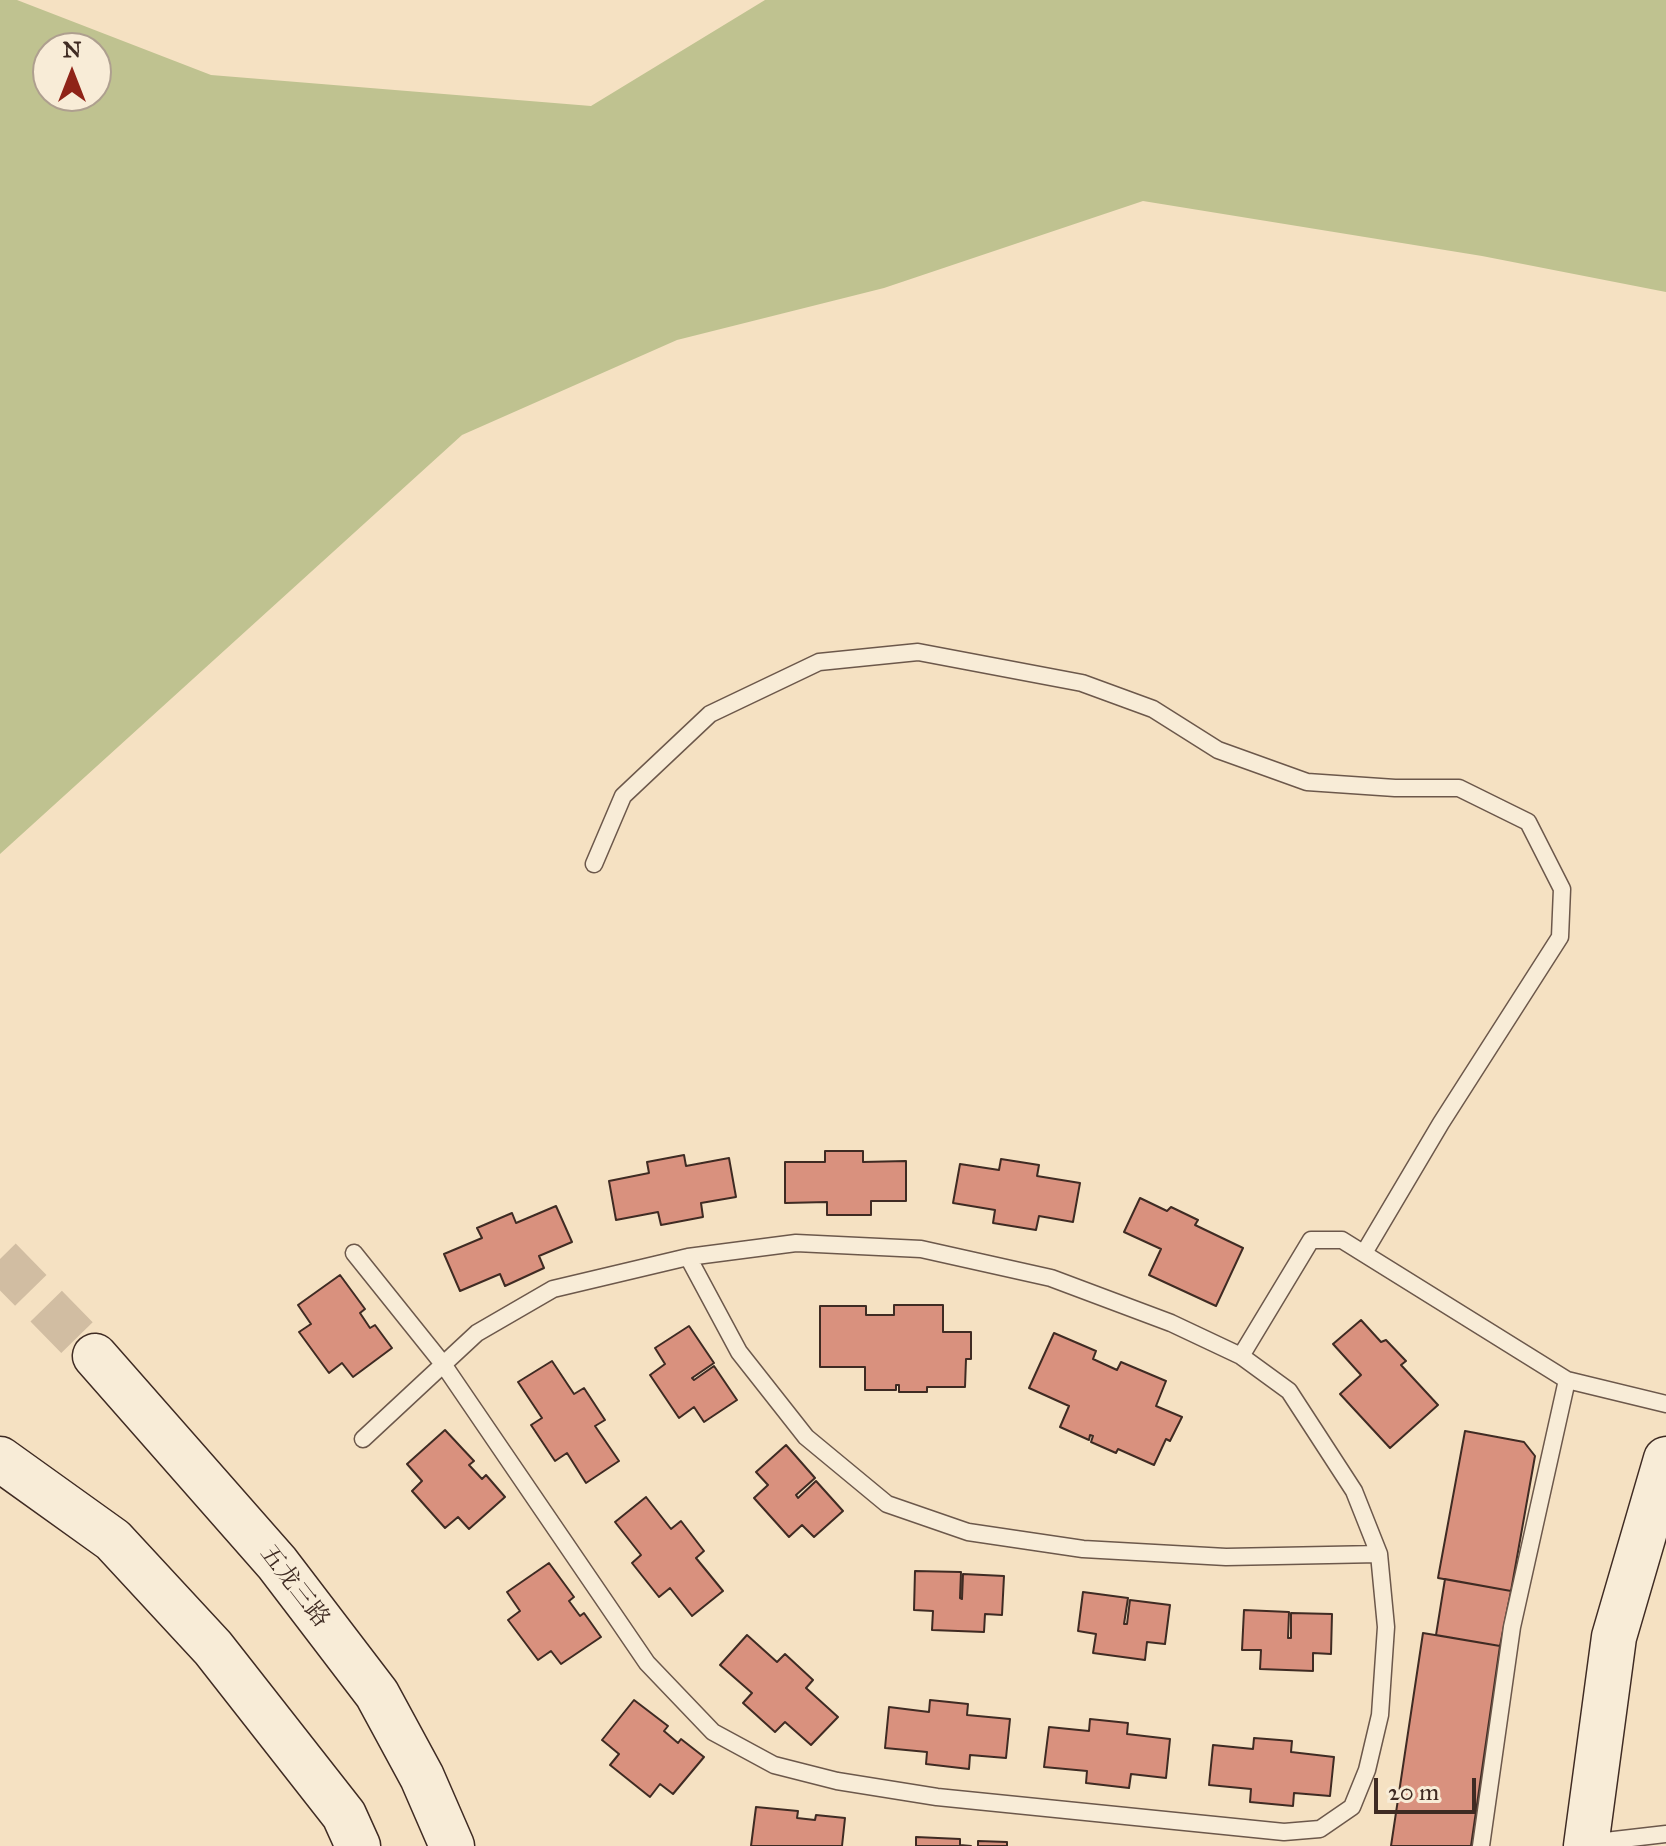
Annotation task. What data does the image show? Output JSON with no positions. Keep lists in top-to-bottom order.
{
  "streets": {
    "main road": ["五龙三路"]
  },
  "scale_bar": "20 m",
  "north": "top"
}
